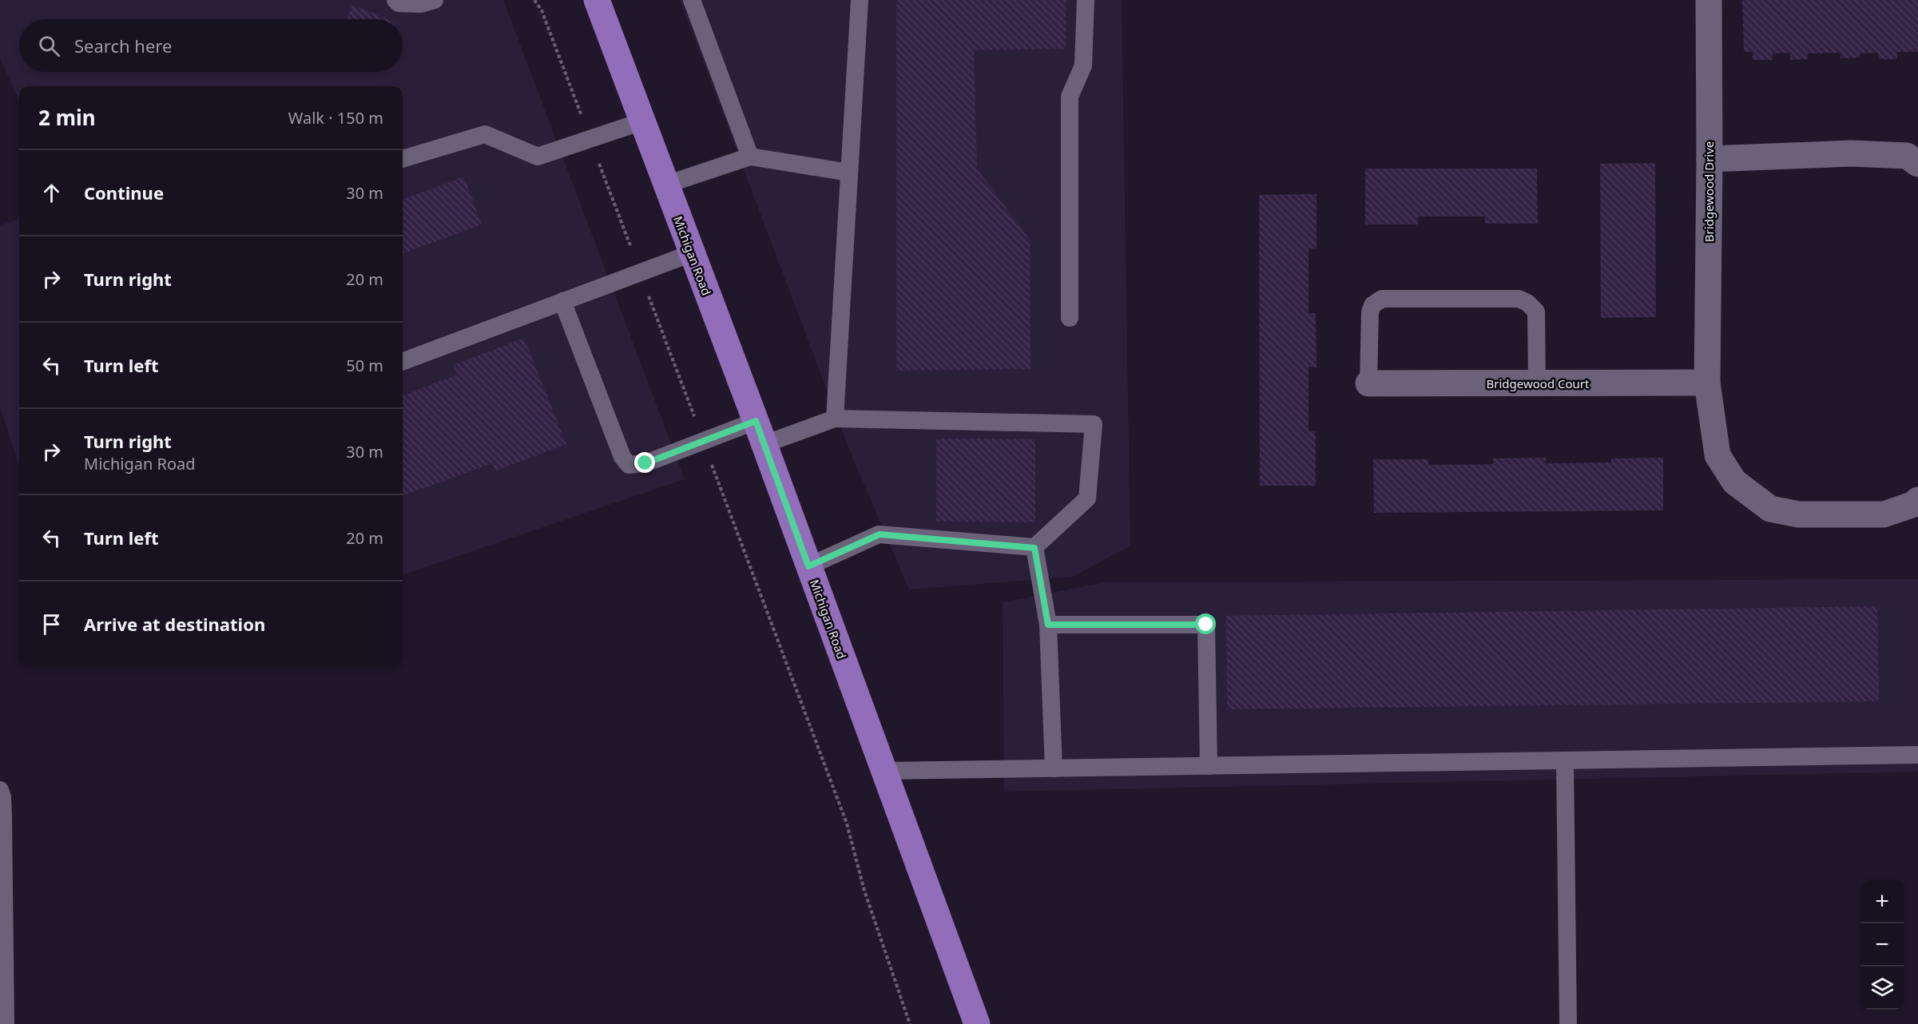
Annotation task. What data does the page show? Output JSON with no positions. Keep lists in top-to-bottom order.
{
  "streets": {
    "main road": ["Michigan Road"],
    "street": ["Bridgewood Drive", "Bridgewood Court"]
  },
  "crossings": [
    ["Bridgewood Drive", "Bridgewood Court"]
  ],
  "page": {
    "search": "Search here",
    "heading": ["2 min", "Walk · 150 m"],
    "list": [
      ["Continue", "30 m"],
      ["Turn right", "20 m"],
      ["Turn left", "50 m"],
      ["Turn right", "Michigan Road", "30 m"],
      ["Turn left", "20 m"],
      "Arrive at destination"
    ],
    "map_buttons": ["+", "−"]
  }
}
